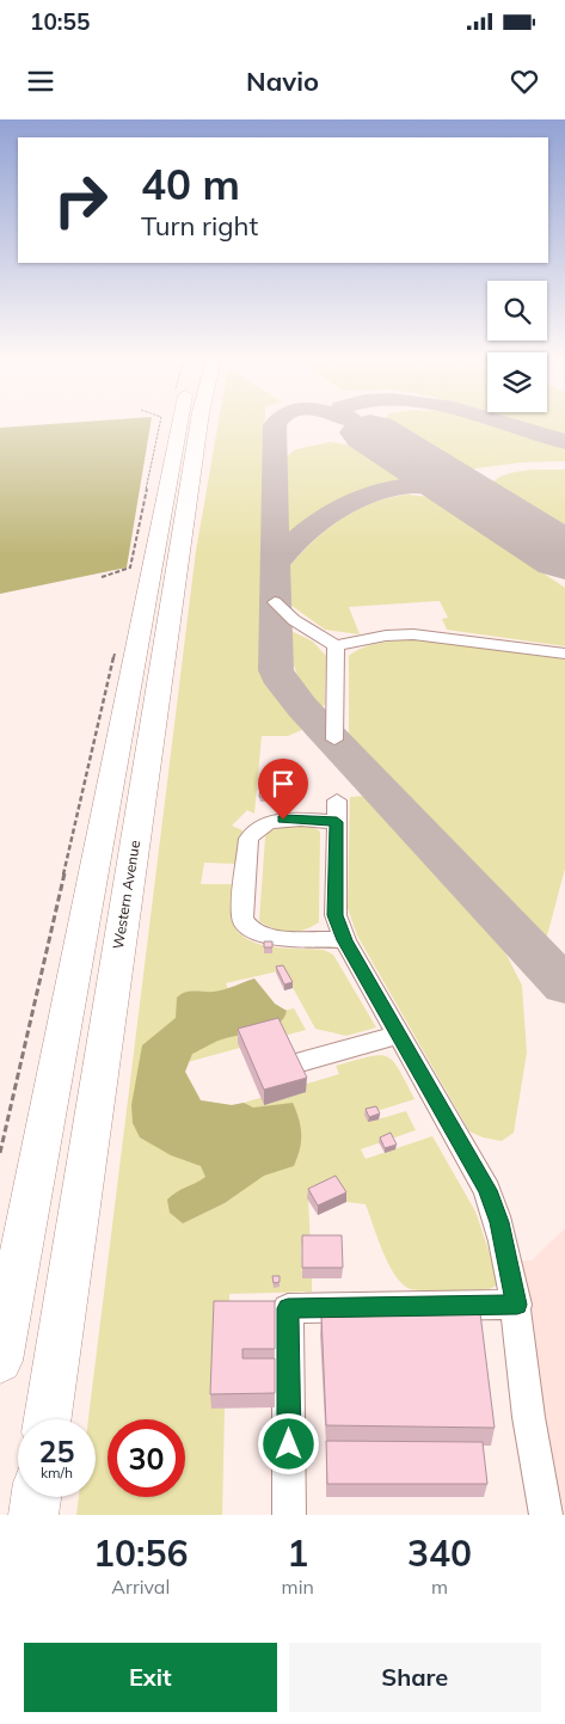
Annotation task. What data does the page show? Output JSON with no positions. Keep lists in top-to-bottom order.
{
  "streets": {
    "highway": ["Western Avenue"]
  },
  "page": {
    "status": "10:55",
    "header": "Navio",
    "turn": ["40 m", "Turn right"],
    "speed": "25 km/h",
    "limit": "30",
    "eta": [
      "10:56",
      "Arrival",
      "1",
      "min",
      "340",
      "m"
    ],
    "buttons": ["Exit", "Share"]
  }
}
